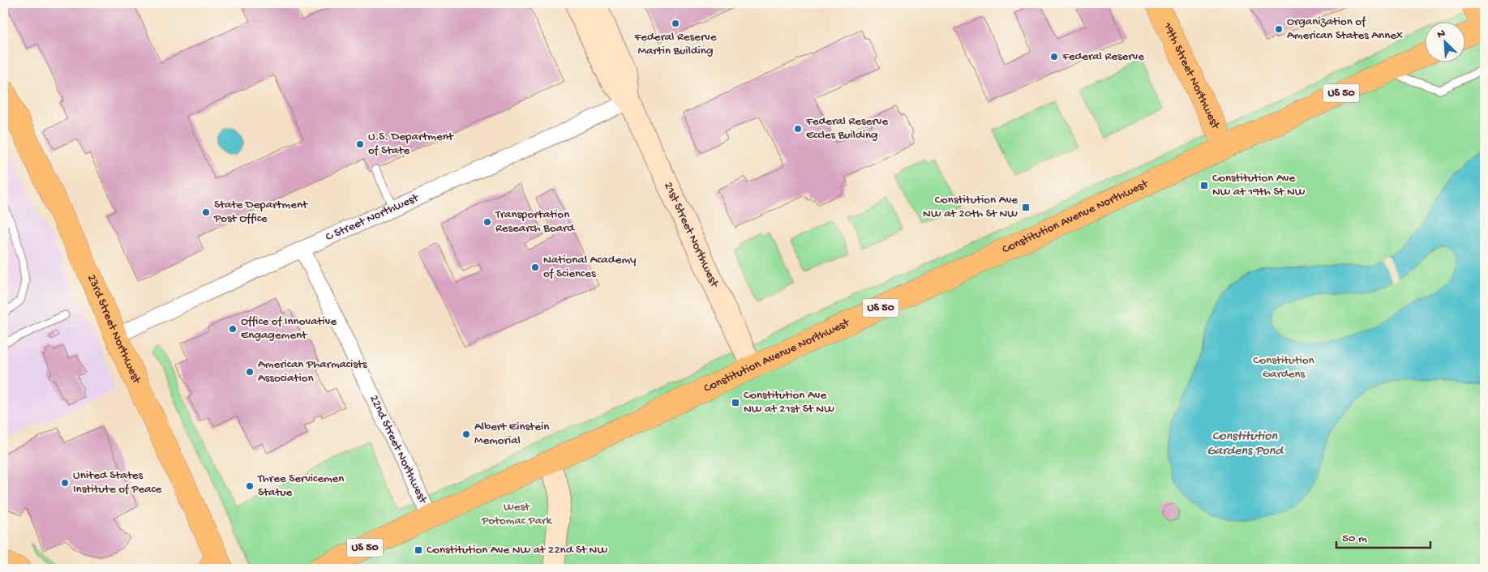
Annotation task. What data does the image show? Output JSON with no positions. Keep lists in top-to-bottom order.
{
  "streets": {
    "main road": [
      "19th Street Northwest",
      "US 50",
      "Constitution Avenue Northwest",
      "23rd Street Northwest"
    ],
    "street": ["C Street Northwest", "21st Street Northwest", "22nd Street Northwest"]
  },
  "crossings": [
    ["19th Street Northwest", "Constitution Avenue Northwest"],
    ["Constitution Avenue Northwest", "21st Street Northwest"],
    ["Constitution Avenue Northwest", "22nd Street Northwest"],
    ["C Street Northwest", "21st Street Northwest"],
    ["C Street Northwest", "23rd Street Northwest"],
    ["C Street Northwest", "22nd Street Northwest"]
  ],
  "water": ["Constitution Gardens Pond"],
  "parks": ["Constitution Gardens", "West Potomac Park"],
  "places": {
    "other": [
      "Federal Reserve Martin Building",
      "Organization of American States Annex",
      "Federal Reserve",
      "Federal Reserve Eccles Building",
      "U.S. Department of State",
      "State Department Post Office",
      "Transportation Research Board",
      "National Academy of Sciences",
      "Office of Innovative Engagement",
      "American Pharmacists Association",
      "Albert Einstein Memorial",
      "United States Institute of Peace",
      "Three Servicemen Statue"
    ],
    "transit": [
      "Constitution Ave NW at 19th St NW",
      "Constitution Ave NW at 20th St NW",
      "Constitution Ave NW at 21st St NW",
      "Constitution Ave NW at 22nd St NW"
    ]
  },
  "scale_bar": "50 m",
  "north": "top left"
}
